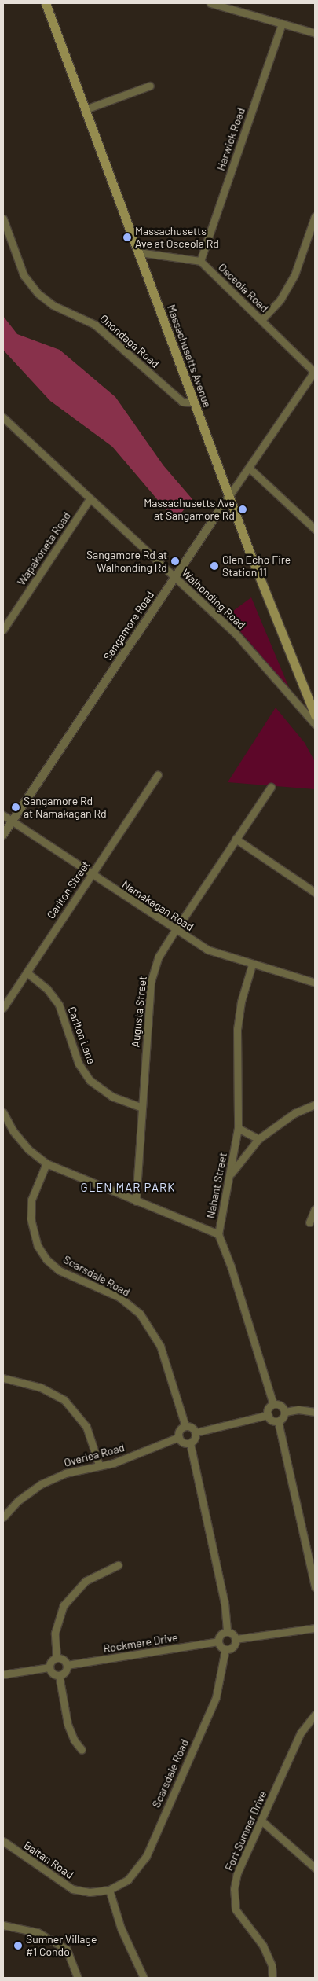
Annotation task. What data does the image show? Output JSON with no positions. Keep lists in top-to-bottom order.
{
  "streets": {
    "main road": ["Massachusetts Avenue"],
    "street": [
      "Harwick Road",
      "Osceola Road",
      "Onondaga Road",
      "Wapakoneta Road",
      "Walhonding Road",
      "Sangamore Road",
      "Carlton Street",
      "Namakagan Road",
      "Augusta Street",
      "Carlton Lane",
      "Nahant Street",
      "Scarsdale Road",
      "Overlea Road",
      "Rockmere Drive",
      "Fort Sumner Drive",
      "Baltan Road"
    ]
  },
  "crossings": [
    ["Harwick Road", "Osceola Road"],
    ["Osceola Road", "Sangamore Road"],
    ["Onondaga Road", "Massachusetts Avenue"],
    ["Massachusetts Avenue", "Sangamore Road"],
    ["Wapakoneta Road", "Walhonding Road"],
    ["Walhonding Road", "Sangamore Road"],
    ["Sangamore Road", "Namakagan Road"],
    ["Carlton Street", "Namakagan Road"],
    ["Carlton Street", "Carlton Lane"],
    ["Namakagan Road", "Augusta Street"],
    ["Namakagan Road", "Nahant Street"],
    ["Augusta Street", "Carlton Lane"],
    ["Scarsdale Road", "Overlea Road"],
    ["Scarsdale Road", "Rockmere Drive"],
    ["Scarsdale Road", "Baltan Road"]
  ],
  "districts": ["GLEN MAR PARK"],
  "places": [
    "Massachusetts Ave at Osceola Rd",
    "Massachusetts Ave at Sangamore Rd",
    "Sangamore Rd at Walhonding Rd",
    "Glen Echo Fire Station 11",
    "Sangamore Rd at Namakagan Rd",
    "Sumner Village #1 Condo"
  ]
}
